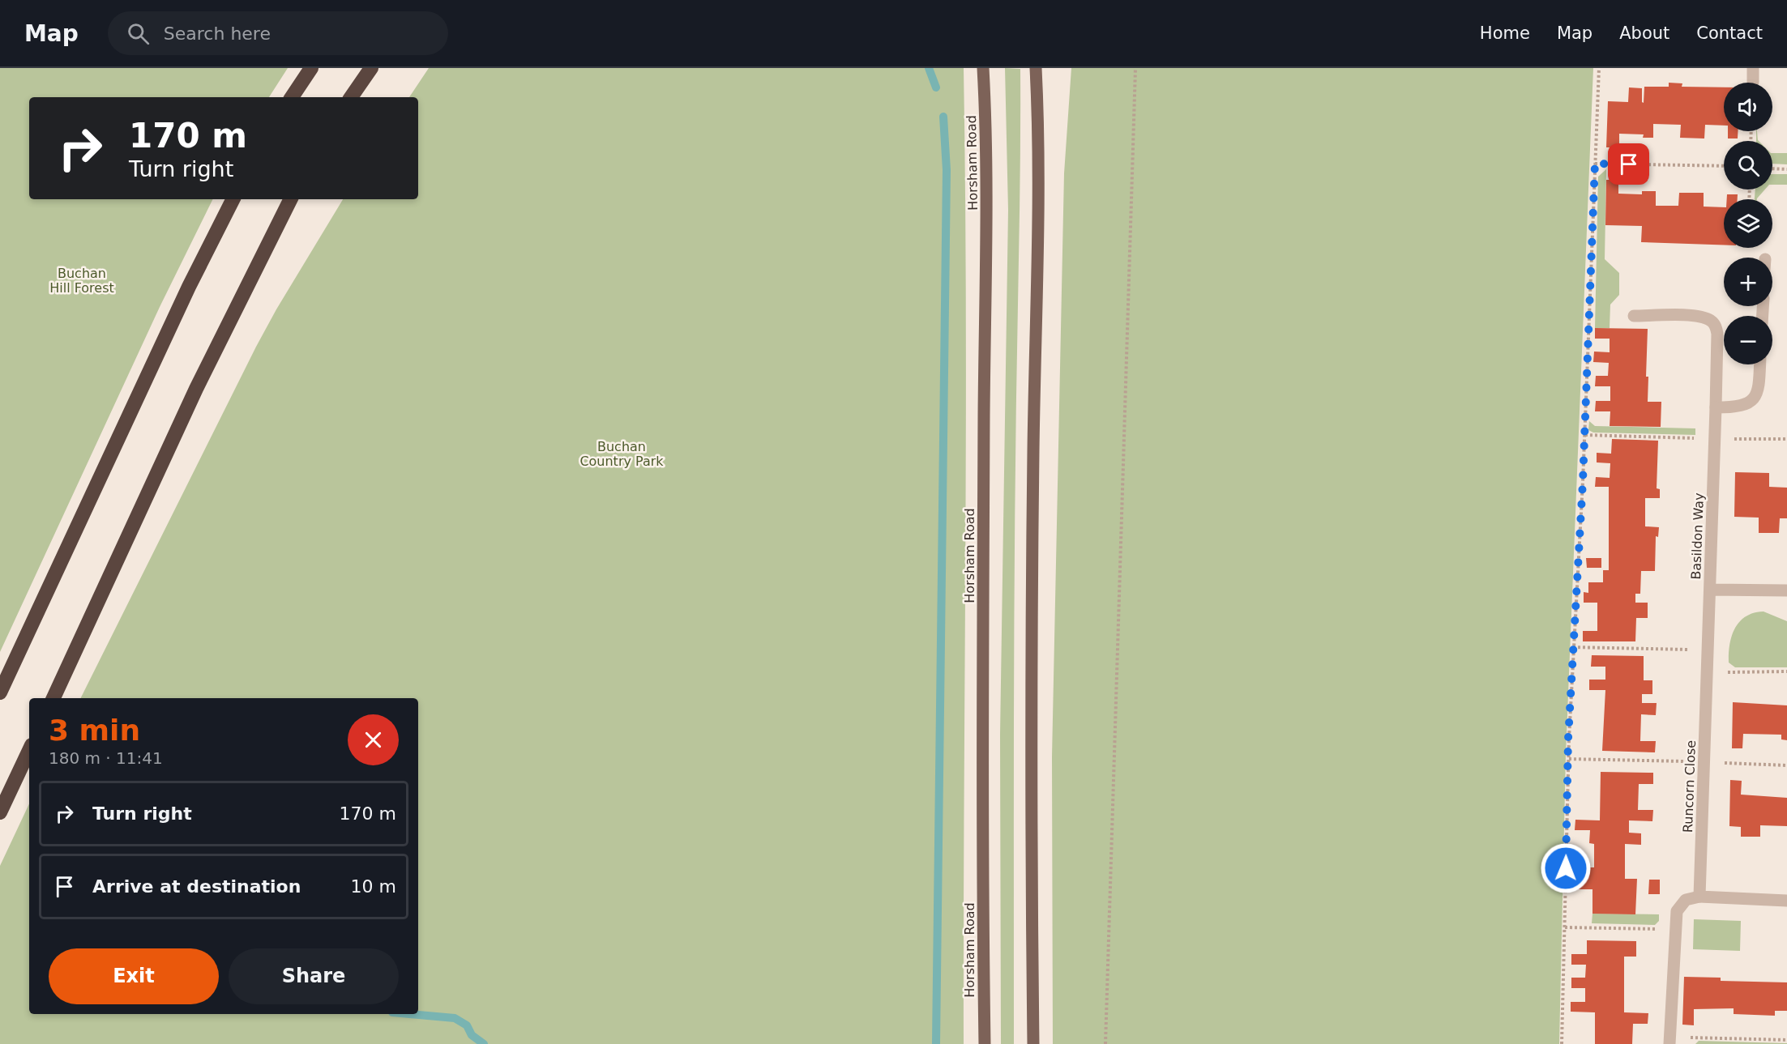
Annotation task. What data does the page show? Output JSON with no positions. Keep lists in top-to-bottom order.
{
  "streets": {
    "main road": ["Horsham Road"],
    "street": ["Basildon Way", "Runcorn Close"]
  },
  "crossings": [
    ["Basildon Way", "Runcorn Close"]
  ],
  "parks": ["Buchan Hill Forest", "Buchan Country Park"],
  "page": {
    "header": "Map",
    "search": "Search here",
    "nav": [
      "Home",
      "Map",
      "About",
      "Contact"
    ],
    "map_buttons": ["+", "−"],
    "turn": ["170 m", "Turn right"],
    "heading": ["3 min", "180 m · 11:41"],
    "list": [
      {
        "name": "Turn right",
        "value": "170 m"
      },
      {
        "name": "Arrive at destination",
        "value": "10 m"
      }
    ],
    "buttons": ["Exit", "Share"]
  }
}
